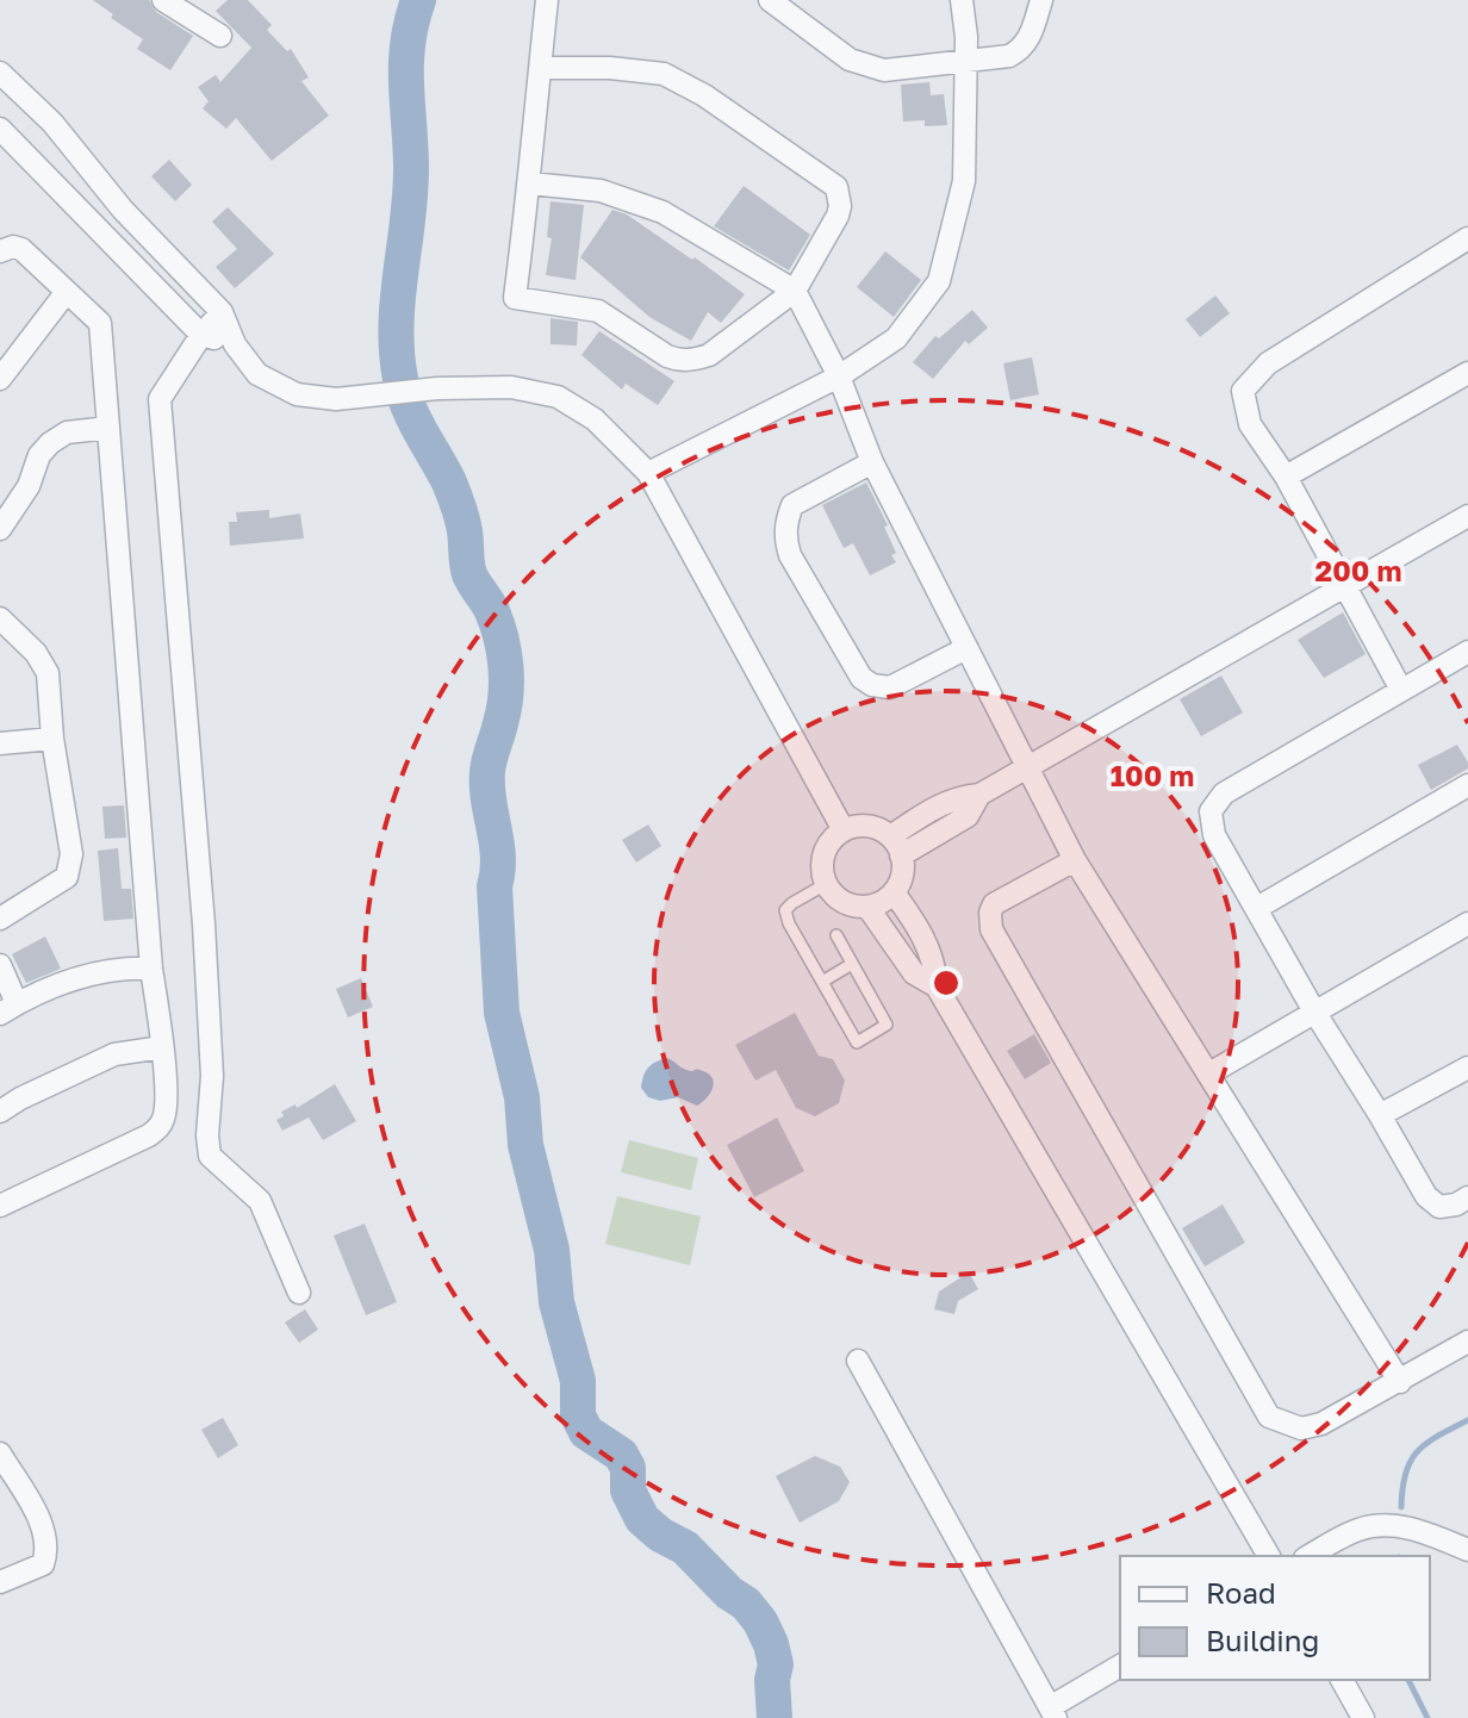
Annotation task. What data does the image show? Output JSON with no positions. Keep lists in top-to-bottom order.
{
  "legend": ["Road", "Building"],
  "rings": ["200 m", "100 m"]
}
